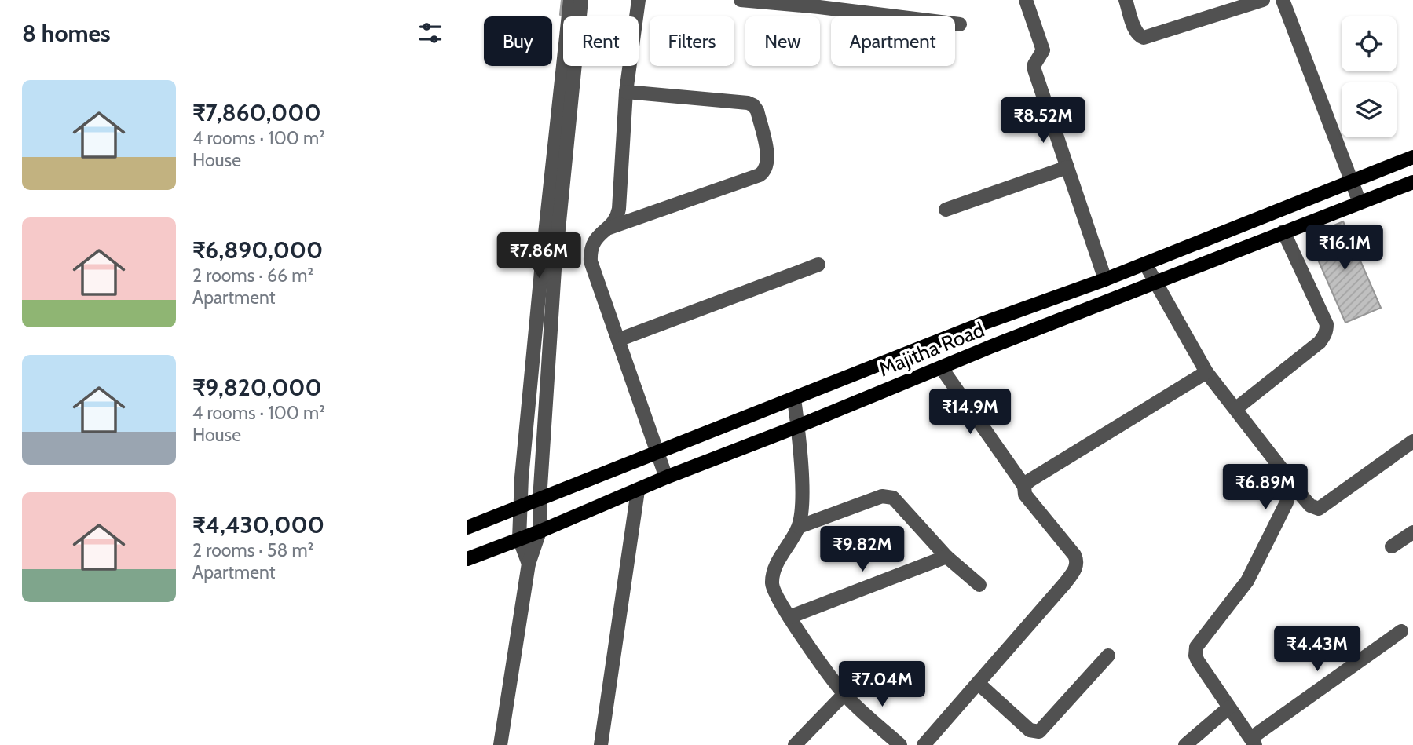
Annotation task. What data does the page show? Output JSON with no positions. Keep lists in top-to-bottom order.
{
  "streets": {
    "main road": ["Majitha Road"]
  },
  "page": {
    "heading": "8 homes",
    "chip": [
      "Buy",
      "Rent",
      "Filters",
      "New",
      "Apartment"
    ],
    "list": [
      {
        "name": "₹7,860,000",
        "note": "4 rooms · 100 m² · House"
      },
      {
        "name": "₹6,890,000",
        "note": "2 rooms · 66 m² · Apartment"
      },
      {
        "name": "₹9,820,000",
        "note": "4 rooms · 100 m² · House"
      },
      {
        "name": "₹4,430,000",
        "note": "2 rooms · 58 m² · Apartment"
      }
    ],
    "price": [
      "₹8.52M",
      "₹16.1M",
      "₹7.86M",
      "₹14.9M",
      "₹6.89M",
      "₹9.82M",
      "₹4.43M",
      "₹7.04M"
    ]
  }
}
